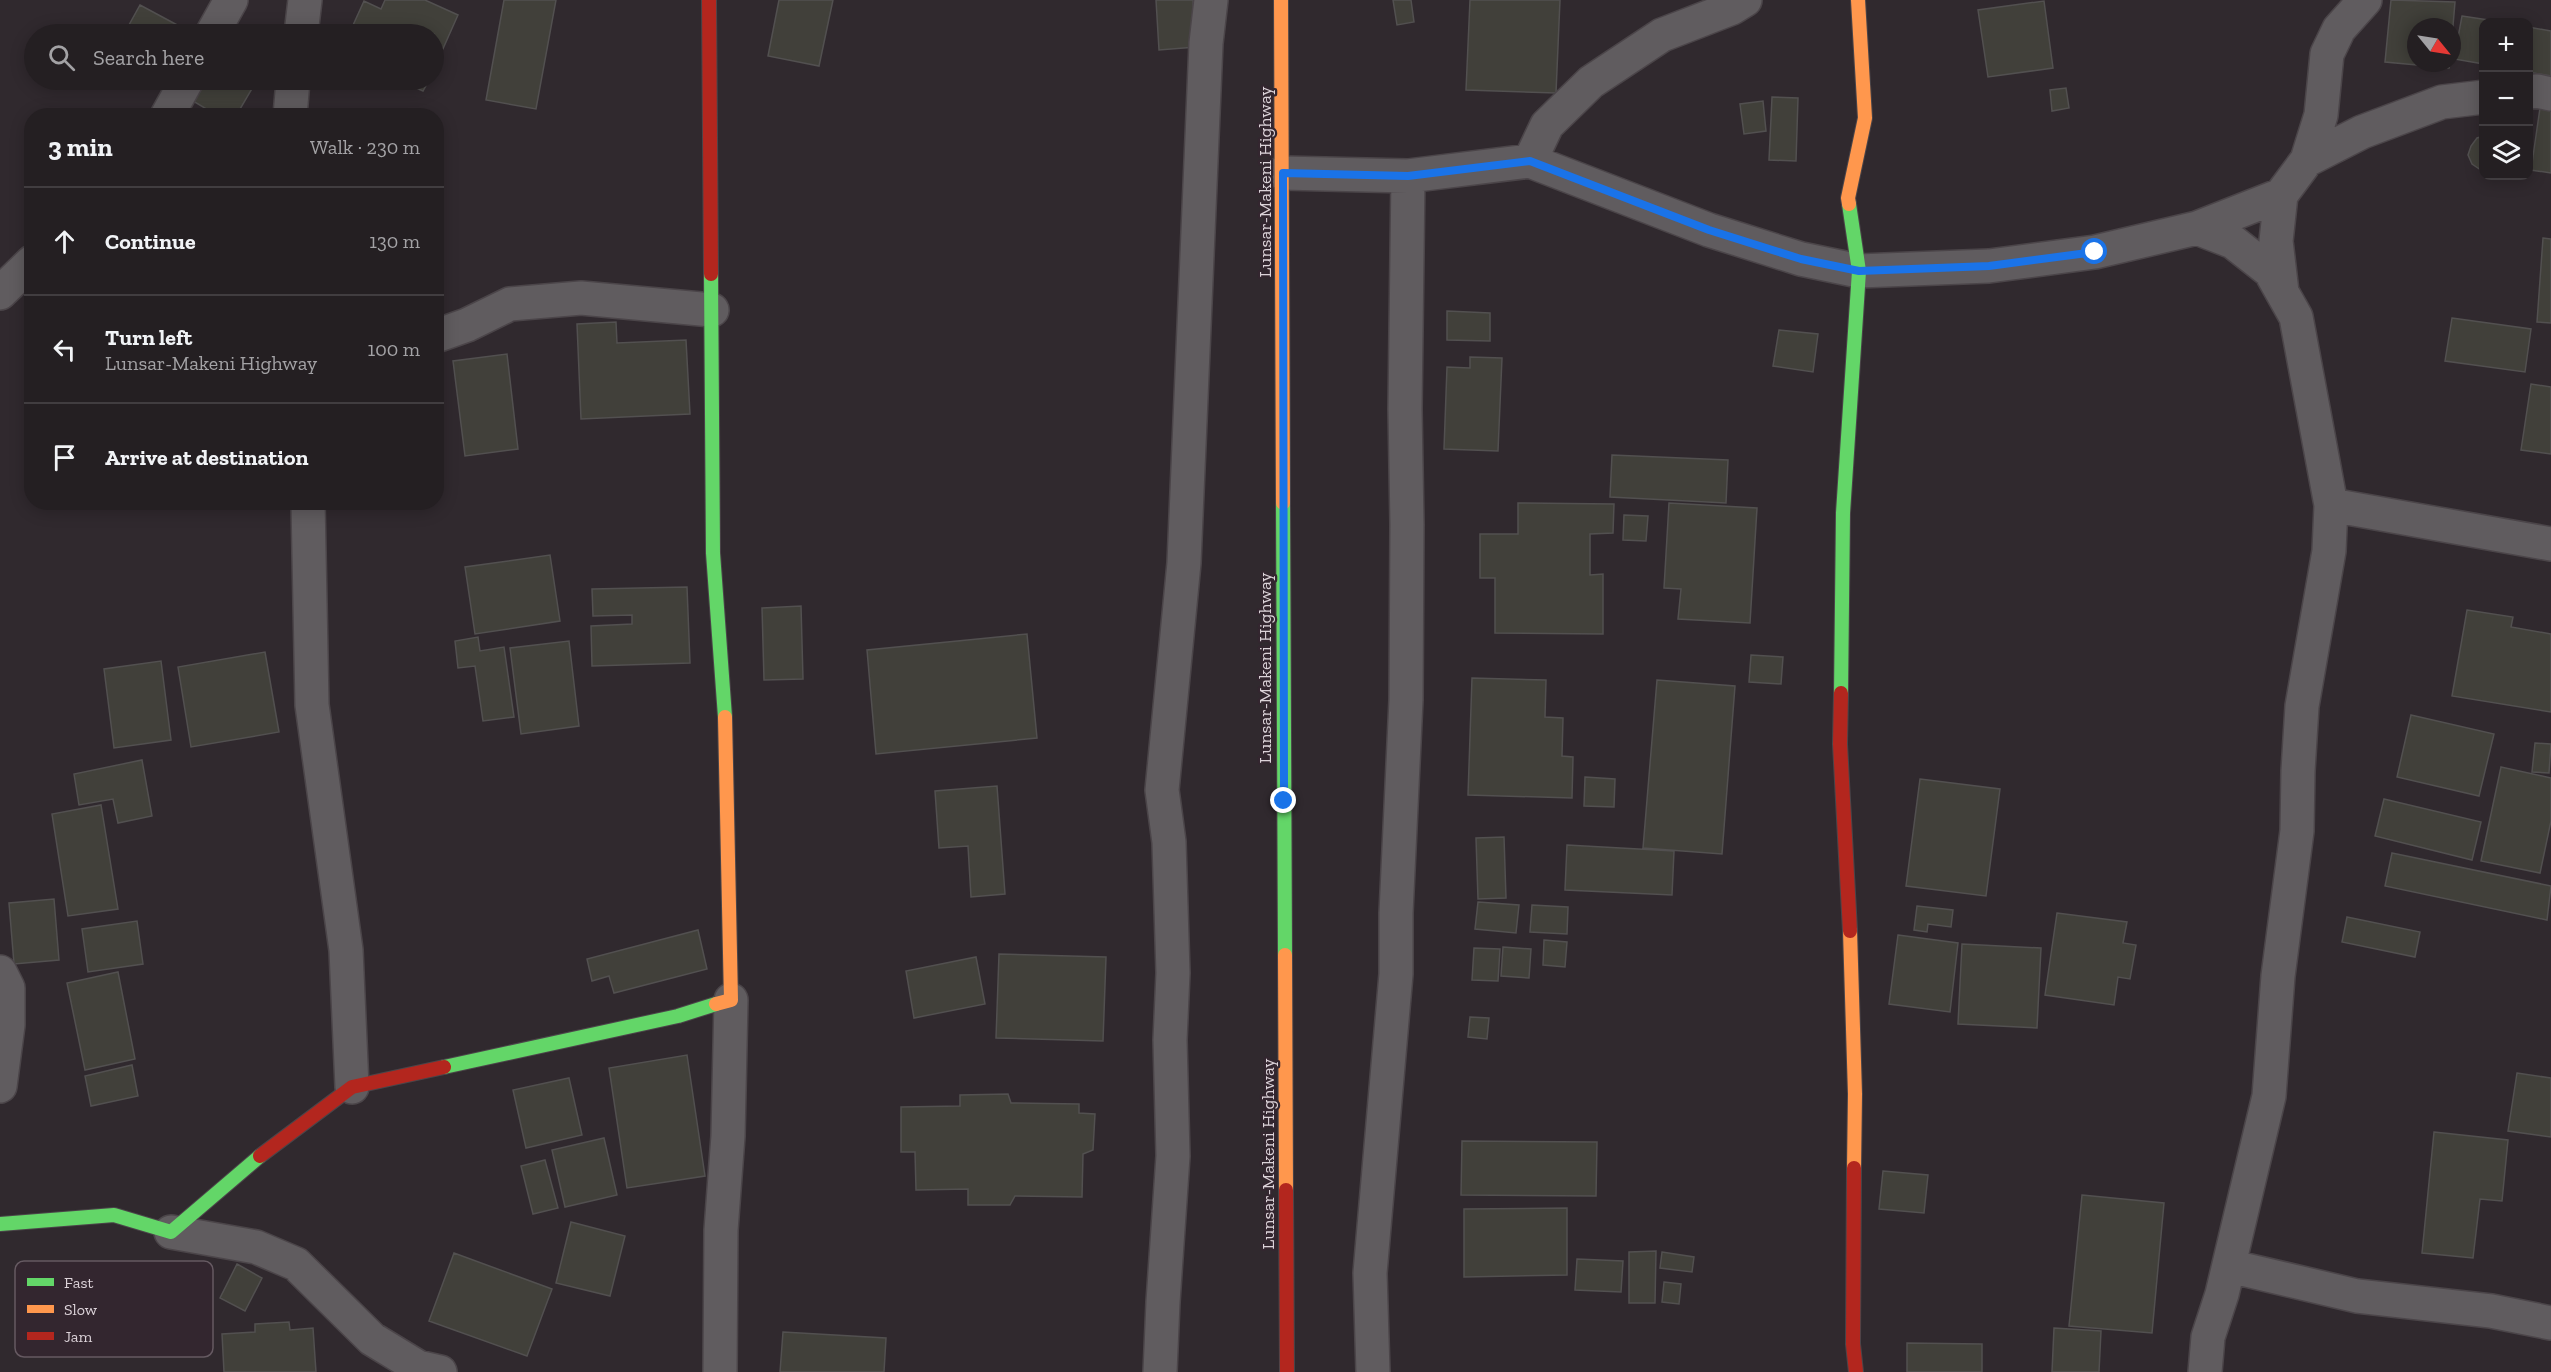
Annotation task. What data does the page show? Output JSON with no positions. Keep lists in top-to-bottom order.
{
  "streets": {
    "street": ["Lunsar-Makeni Highway"]
  },
  "legend": ["Fast", "Slow", "Jam"],
  "north": "bottom right",
  "page": {
    "map_buttons": ["+", "−"],
    "search": "Search here",
    "heading": ["3 min", "Walk · 230 m"],
    "list": [
      ["Continue", "130 m"],
      ["Turn left", "Lunsar-Makeni Highway", "100 m"],
      "Arrive at destination"
    ]
  }
}
